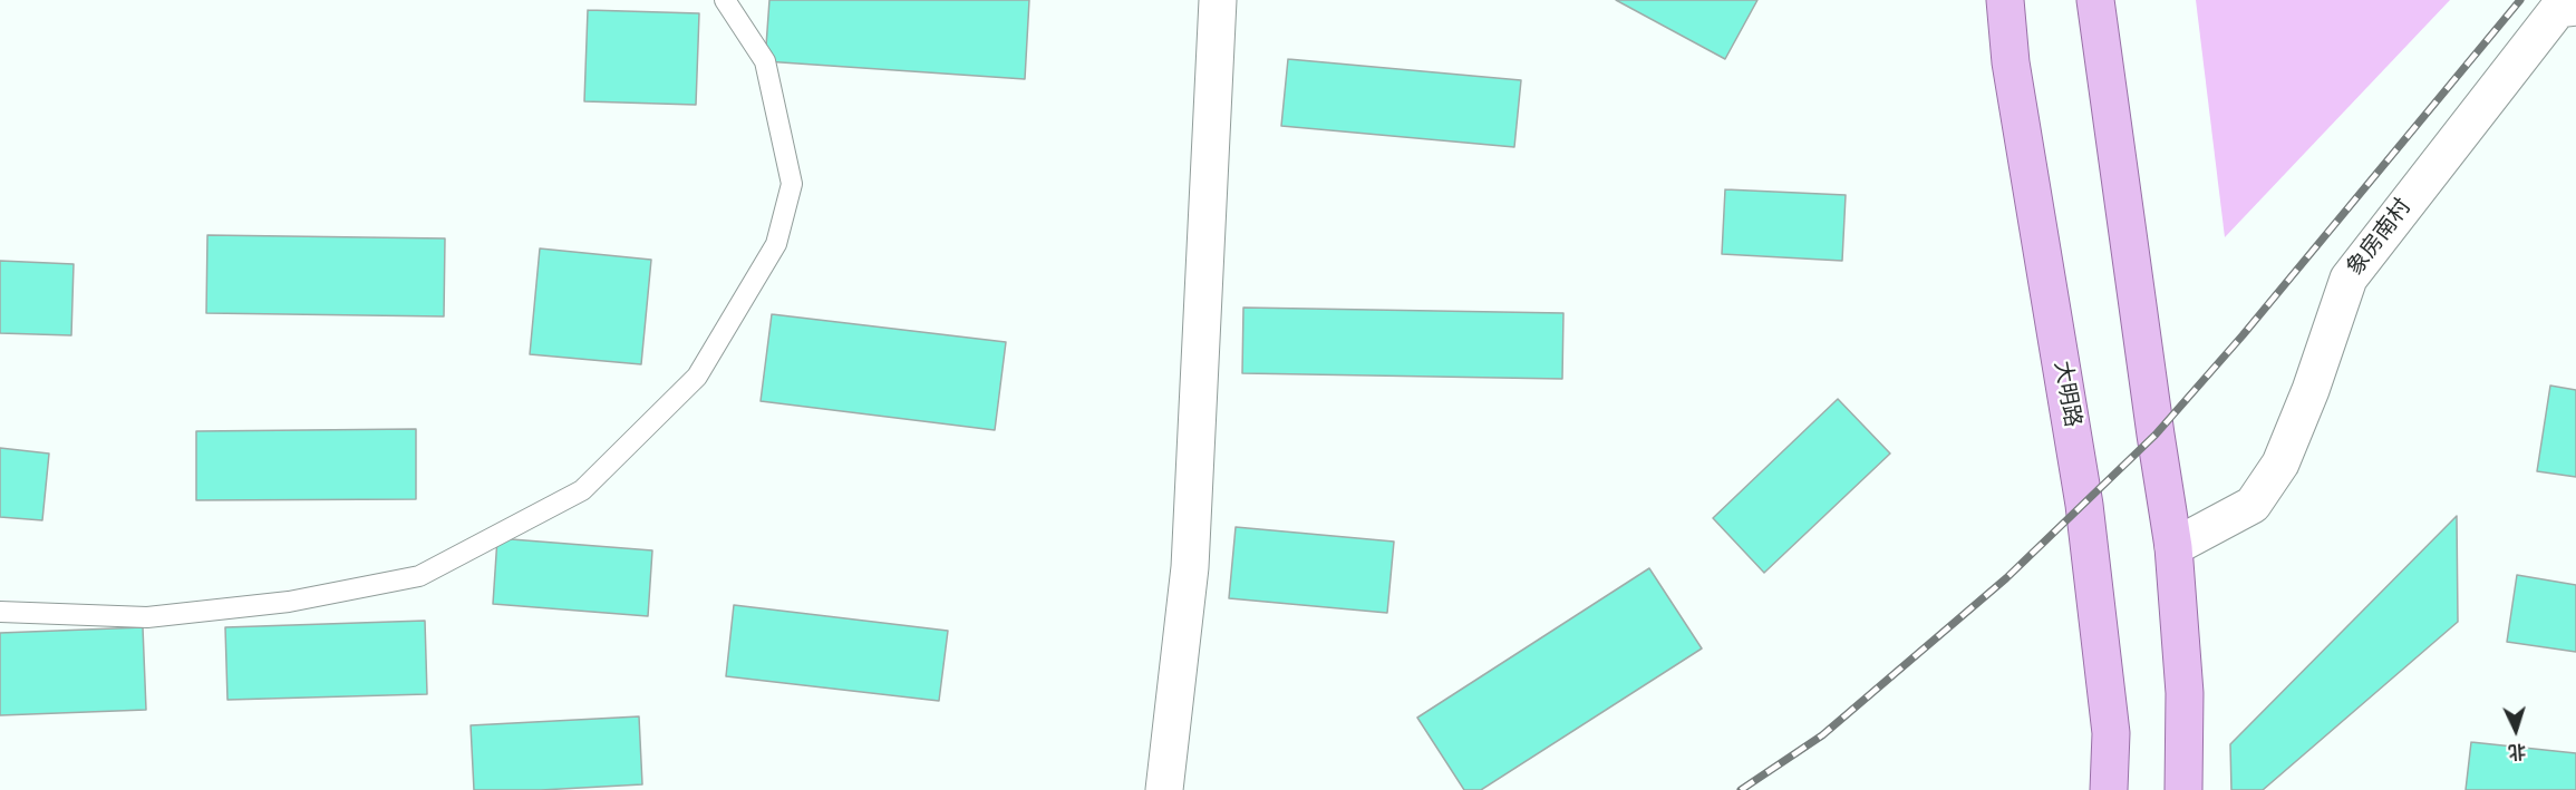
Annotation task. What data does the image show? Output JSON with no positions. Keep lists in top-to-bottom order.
{
  "streets": {
    "main road": ["大明路"],
    "street": ["象房南村"]
  },
  "north": "bottom"
}
